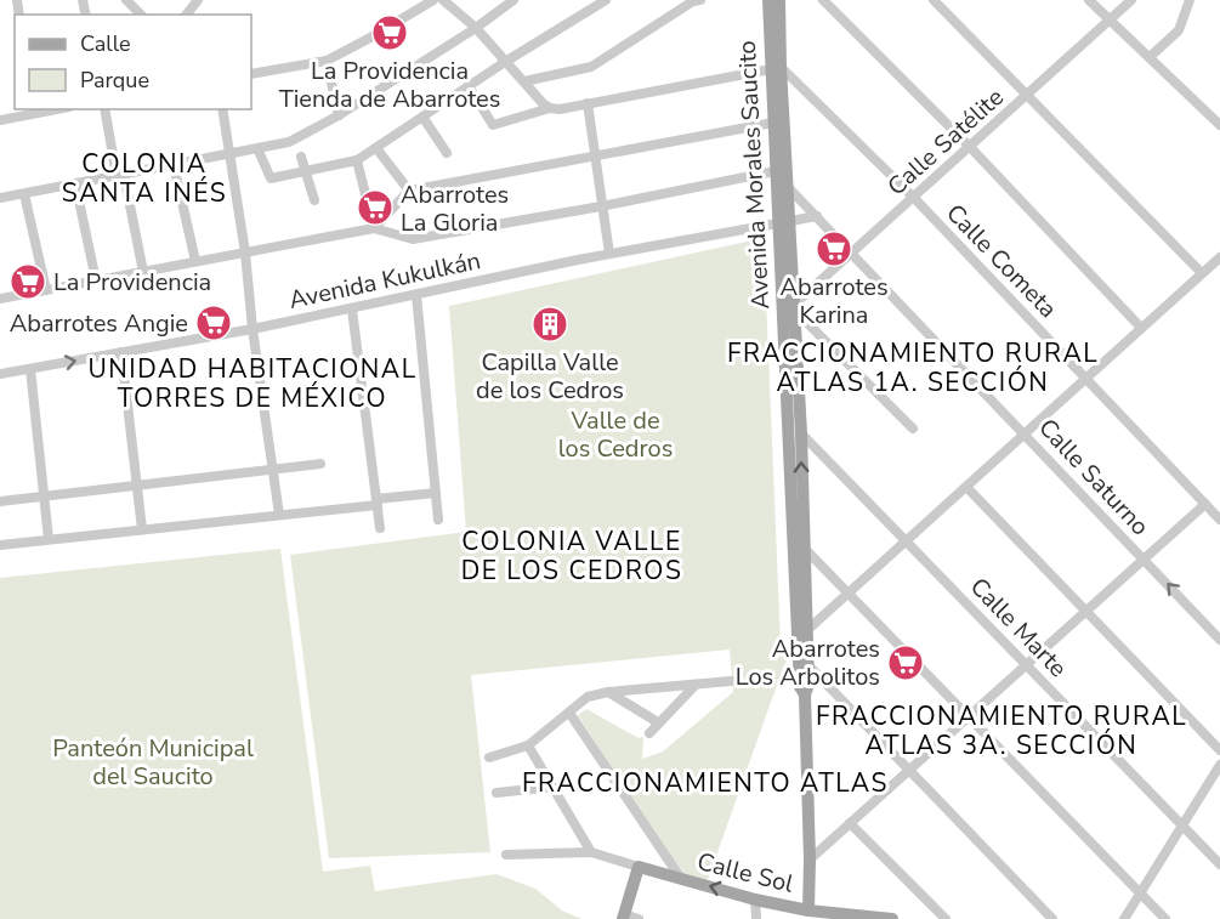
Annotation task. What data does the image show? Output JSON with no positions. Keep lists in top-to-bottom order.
{
  "streets": {
    "main road": ["Avenida Morales Saucito", "Calle Sol"],
    "street": [
      "Calle Satélite",
      "Calle Cometa",
      "Avenida Kukulkán",
      "Calle Saturno",
      "Calle Marte"
    ]
  },
  "crossings": [
    ["Calle Satélite", "Avenida Morales Saucito"],
    ["Calle Satélite", "Calle Cometa"],
    ["Calle Satélite", "Calle Saturno"],
    ["Avenida Morales Saucito", "Calle Cometa"],
    ["Avenida Morales Saucito", "Avenida Kukulkán"],
    ["Avenida Morales Saucito", "Calle Saturno"],
    ["Avenida Morales Saucito", "Calle Marte"],
    ["Avenida Morales Saucito", "Calle Sol"]
  ],
  "districts": [
    "COLONIA SANTA INÉS",
    "FRACCIONAMIENTO RURAL ATLAS 1A. SECCIÓN",
    "UNIDAD HABITACIONAL TORRES DE MÉXICO",
    "COLONIA VALLE DE LOS CEDROS",
    "FRACCIONAMIENTO RURAL ATLAS 3A. SECCIÓN",
    "FRACCIONAMIENTO ATLAS"
  ],
  "parks": ["Valle de los Cedros", "Panteón Municipal del Saucito"],
  "places": {
    "supermarket": [
      "La Providencia Tienda de Abarrotes",
      "Abarrotes La Gloria",
      "Abarrotes Karina",
      "La Providencia",
      "Abarrotes Angie",
      "Abarrotes Los Arbolitos"
    ],
    "building": ["Capilla Valle de los Cedros"]
  },
  "legend": ["Calle", "Parque"]
}
